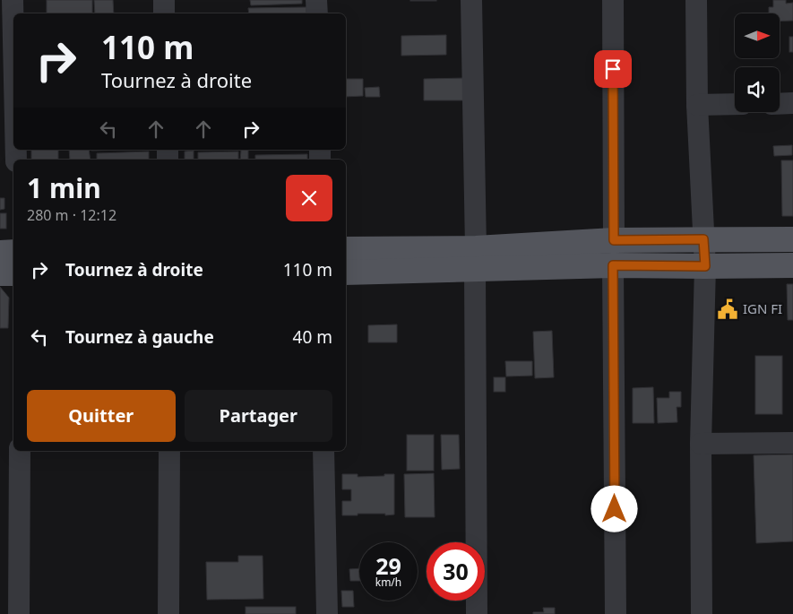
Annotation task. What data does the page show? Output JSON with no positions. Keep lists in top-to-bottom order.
{
  "places": {
    "public building": ["IGN FI"]
  },
  "north": "right",
  "page": {
    "turn": ["110 m", "Tournez à droite"],
    "heading": ["1 min", "280 m · 12:12"],
    "list": [
      {
        "name": "Tournez à droite",
        "value": "110 m"
      },
      {
        "name": "Tournez à gauche",
        "value": "40 m"
      }
    ],
    "buttons": ["Quitter", "Partager"],
    "speed": "29 km/h",
    "limit": "30"
  }
}
